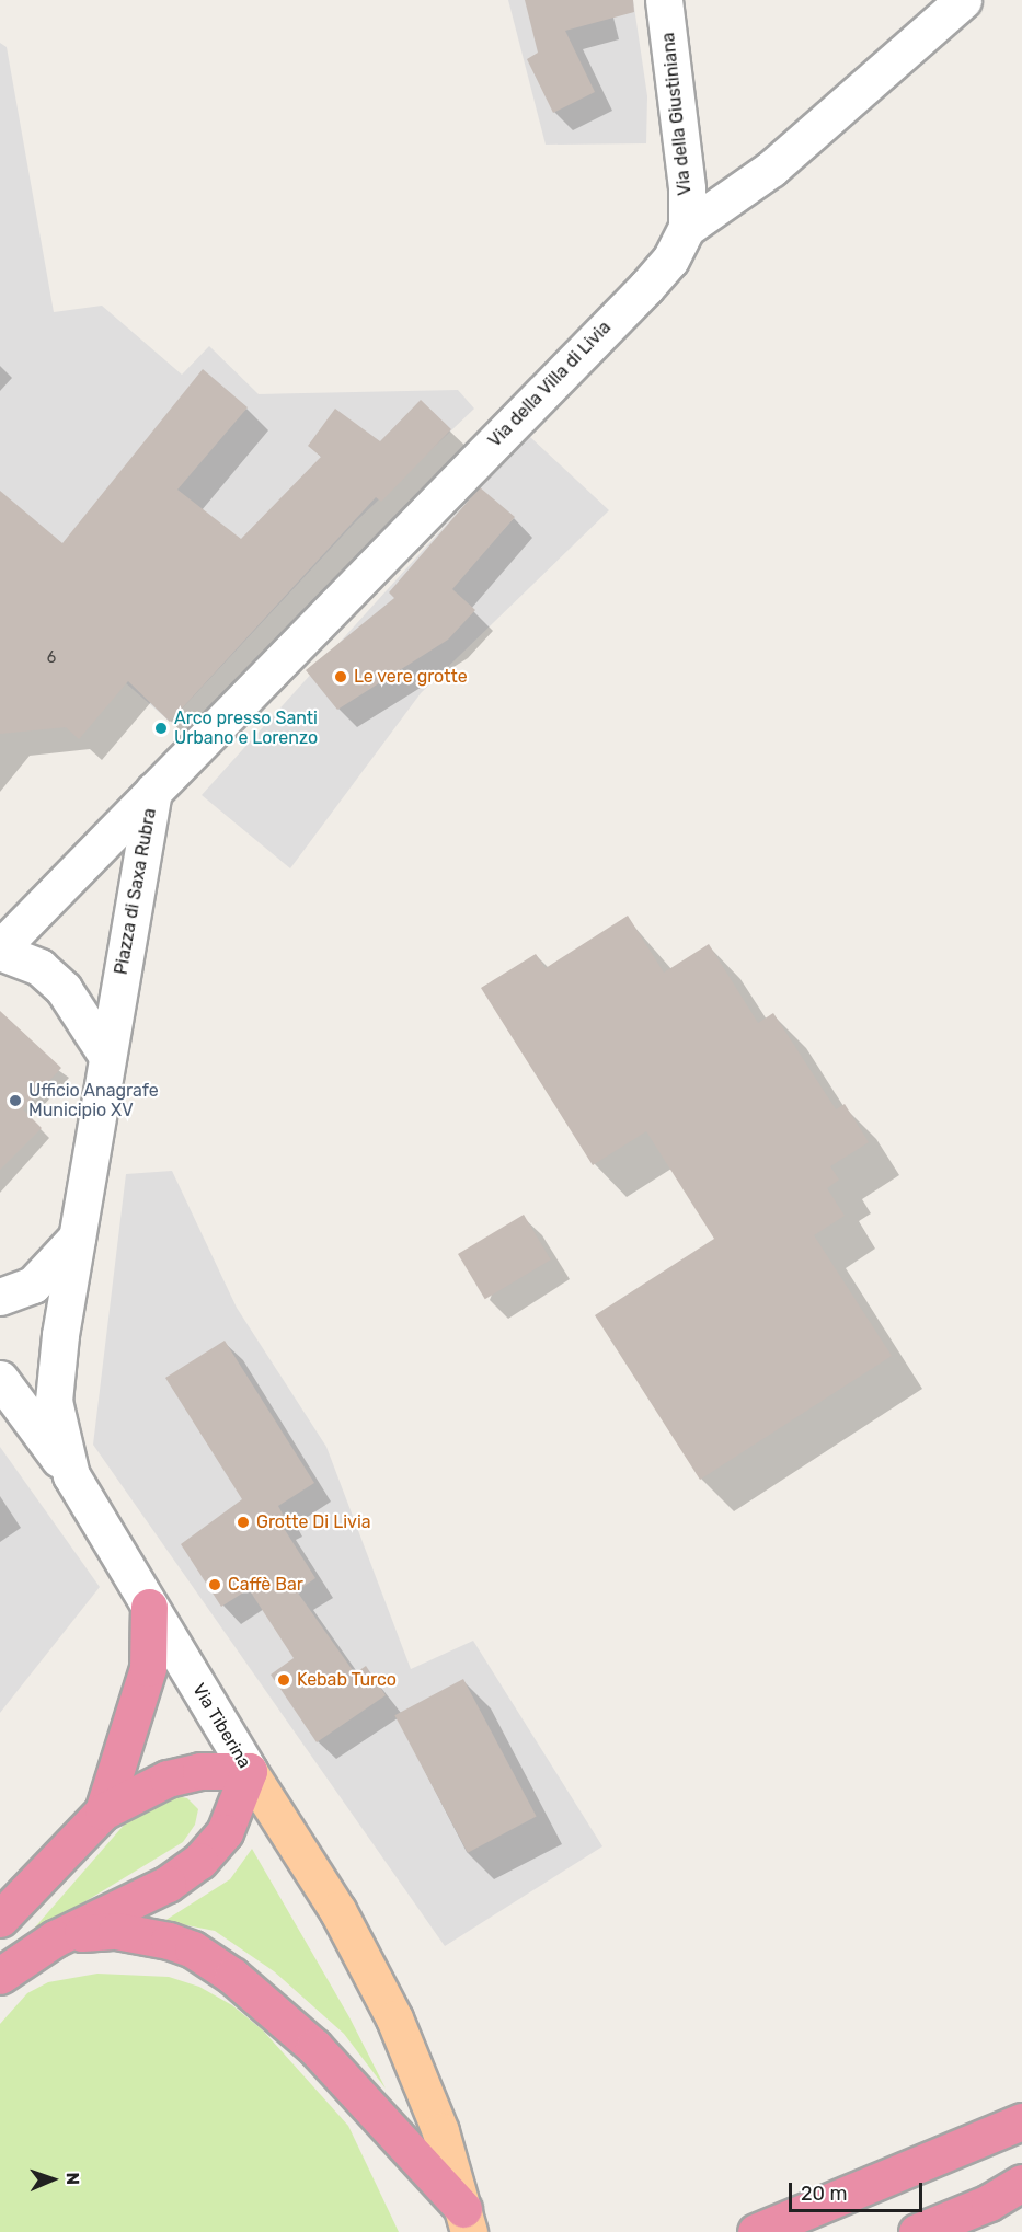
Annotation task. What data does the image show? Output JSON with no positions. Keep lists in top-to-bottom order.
{
  "streets": {
    "main road": ["Via Tiberina"],
    "street": ["Via della Giustiniana", "Via della Villa di Livia", "Piazza di Saxa Rubra"]
  },
  "crossings": [
    ["Via della Giustiniana", "Via della Villa di Livia"],
    ["Via della Villa di Livia", "Piazza di Saxa Rubra"],
    ["Piazza di Saxa Rubra", "Via Tiberina"]
  ],
  "places": [
    "Le vere grotte",
    "Arco presso Santi Urbano e Lorenzo",
    "Ufficio Anagrafe Municipio XV",
    "Grotte Di Livia",
    "Caffè Bar",
    "Kebab Turco"
  ],
  "house_numbers": ["6"],
  "scale_bar": "20 m",
  "north": "right"
}
